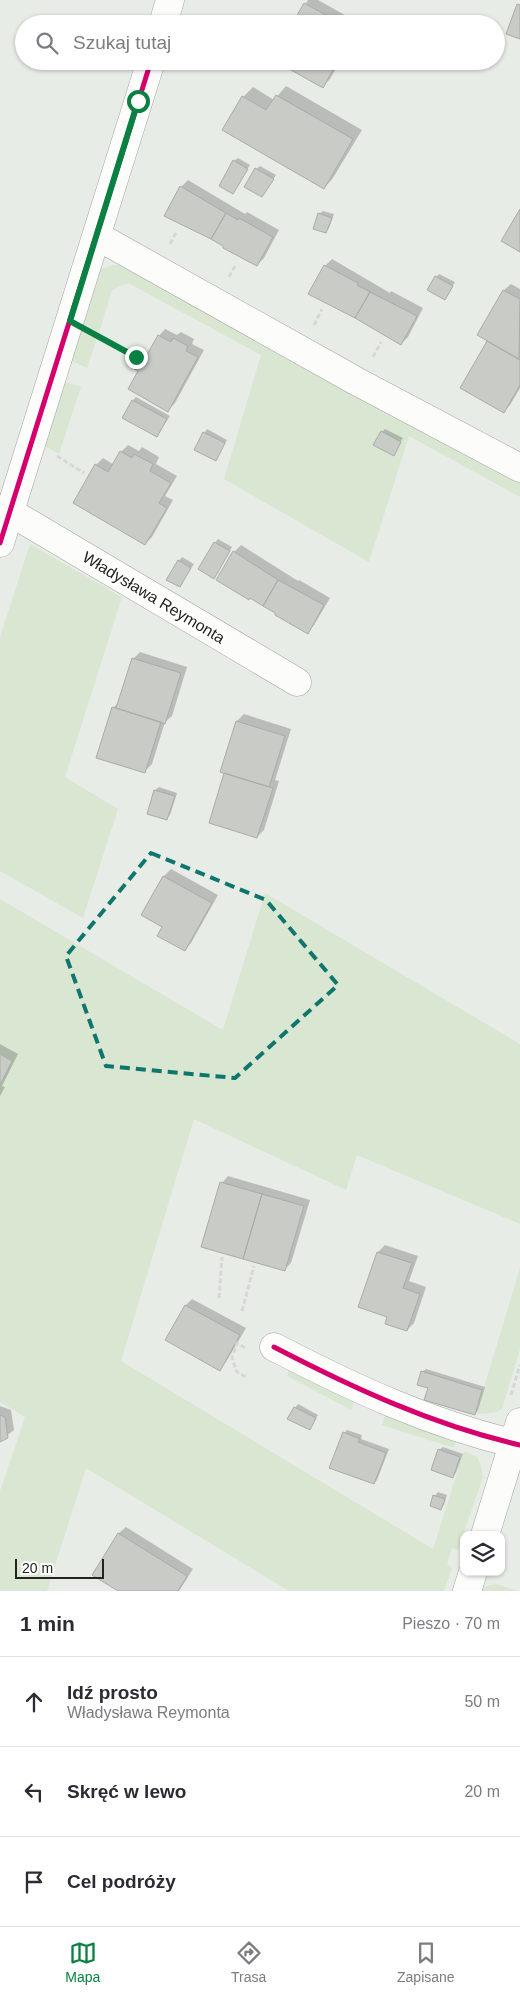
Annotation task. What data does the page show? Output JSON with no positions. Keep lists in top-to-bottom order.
{
  "streets": {
    "street": ["Władysława Reymonta"]
  },
  "scale_bar": "20 m",
  "page": {
    "search": "Szukaj tutaj",
    "scale": "20 m",
    "heading": ["1 min", "Pieszo · 70 m"],
    "list": [
      ["Idź prosto", "Władysława Reymonta", "50 m"],
      ["Skręć w lewo", "20 m"],
      "Cel podróży"
    ],
    "nav": ["Mapa", "Trasa", "Zapisane"]
  }
}
